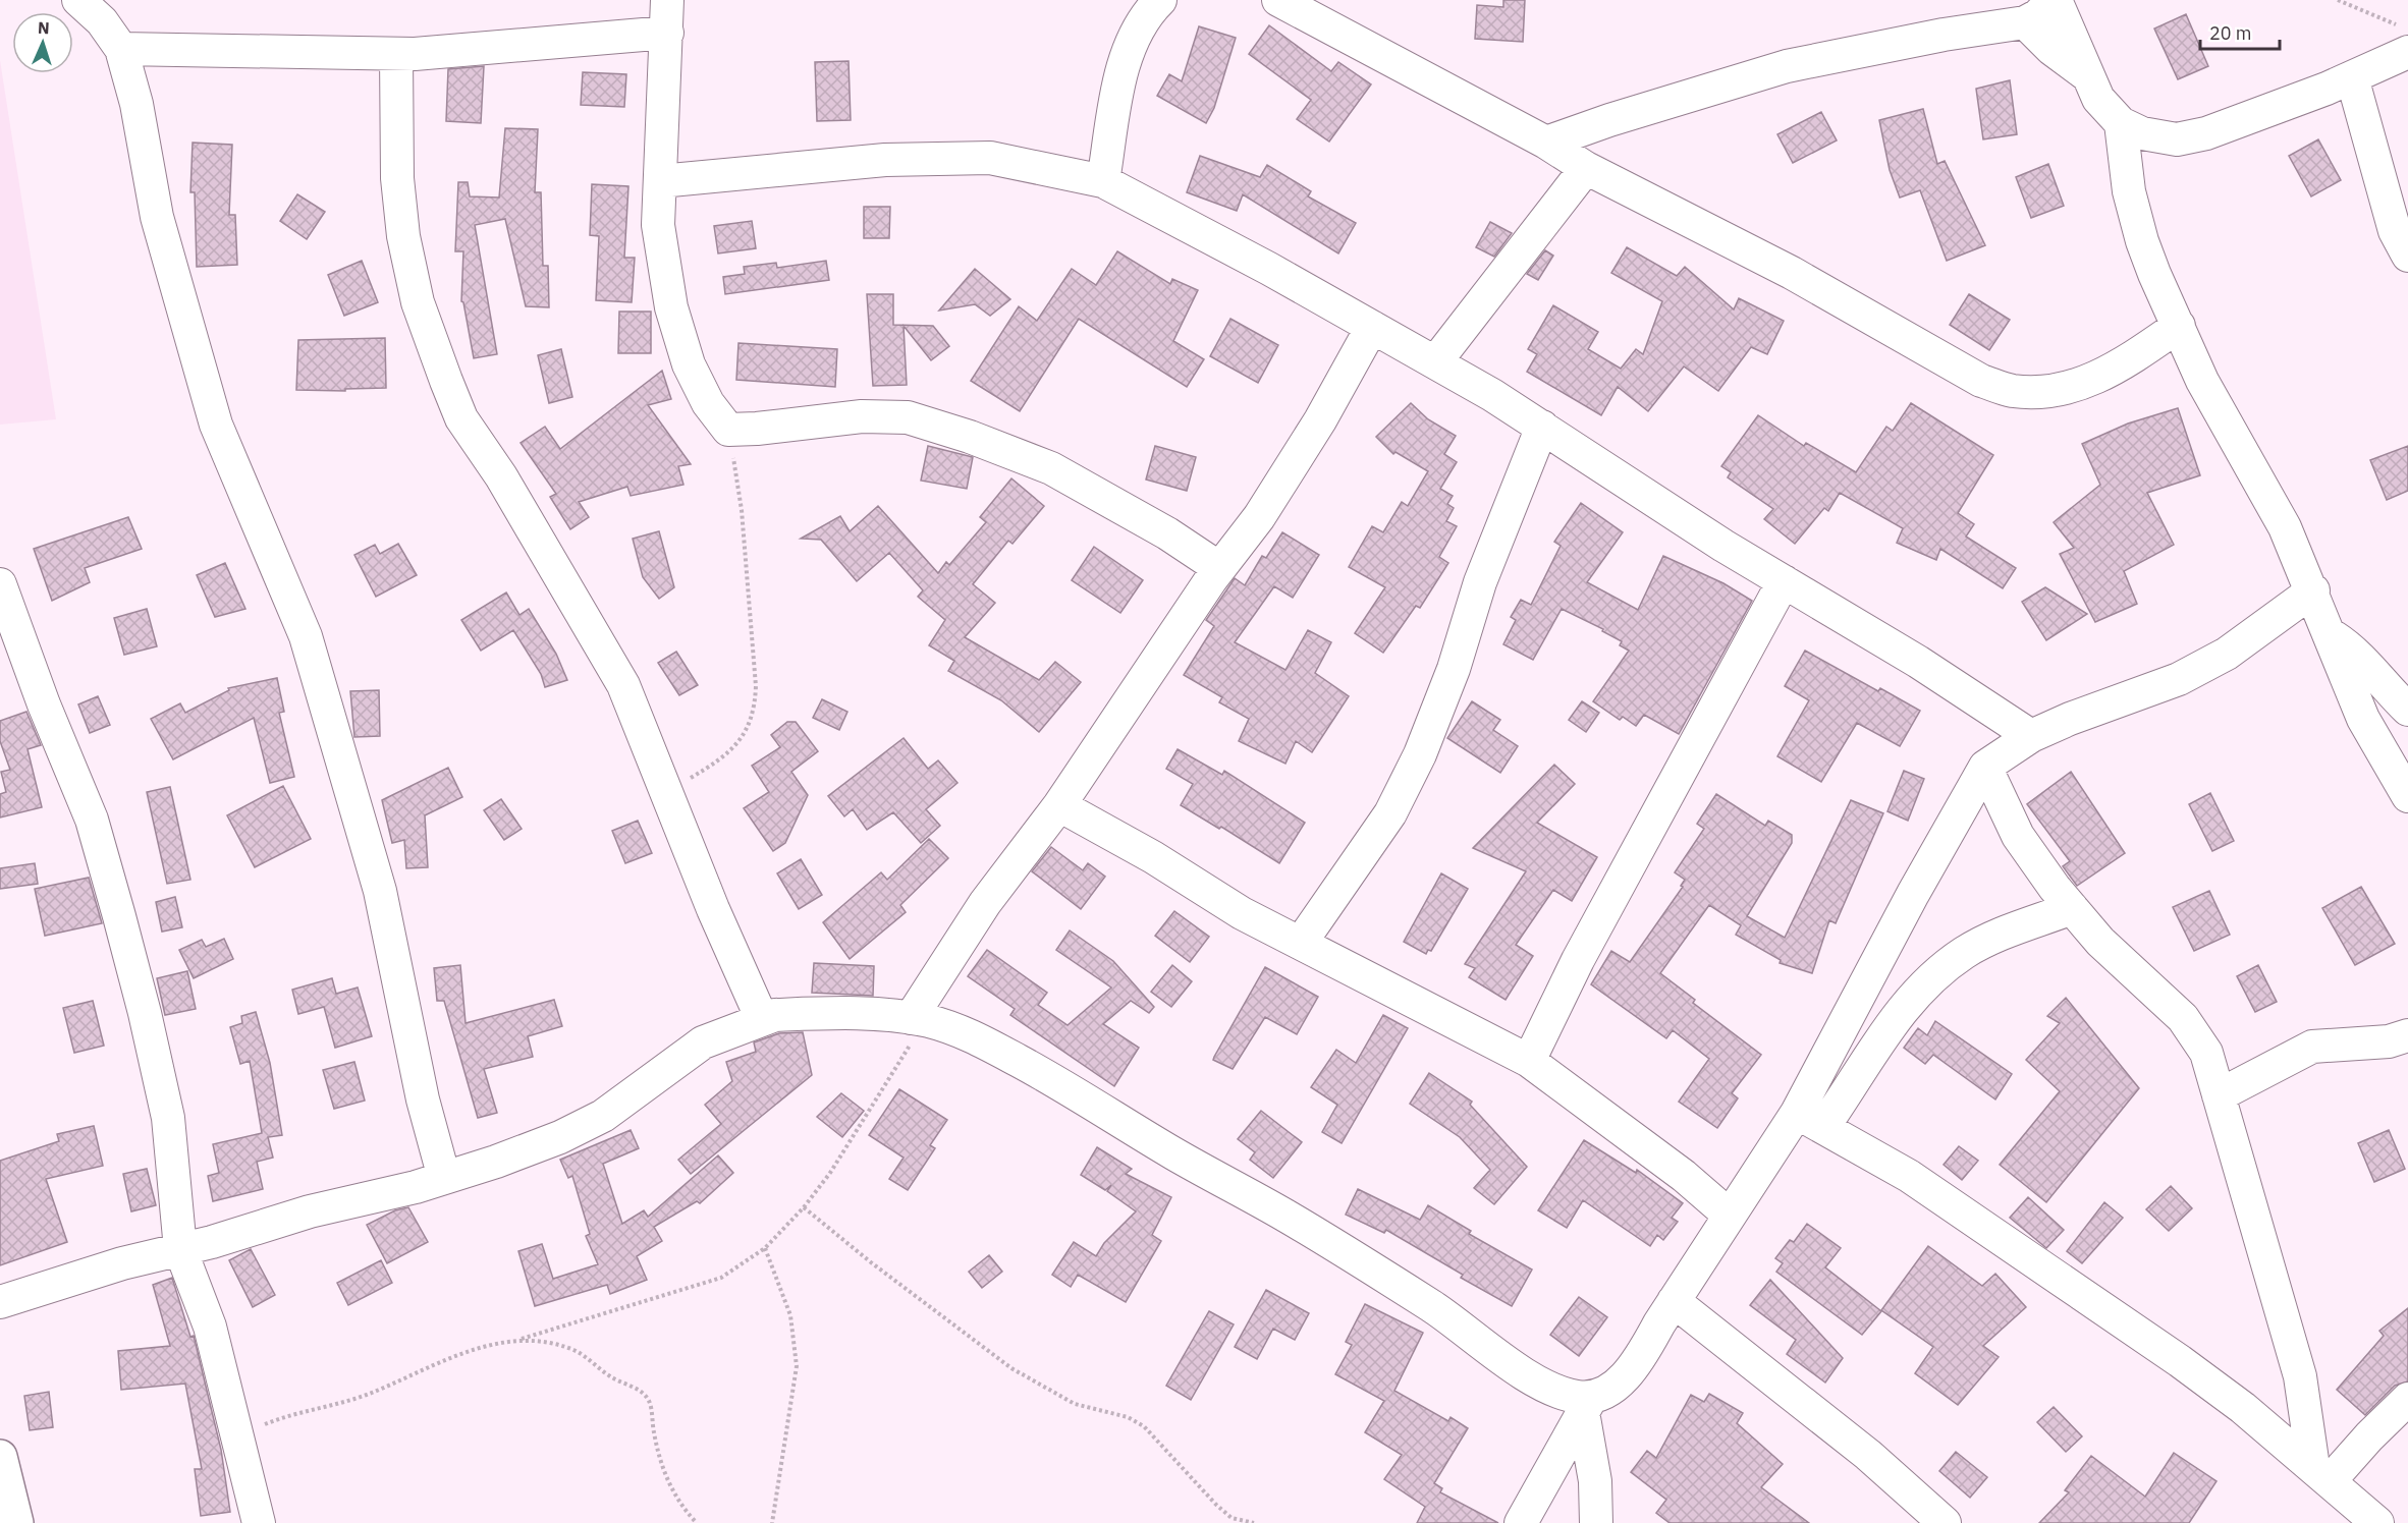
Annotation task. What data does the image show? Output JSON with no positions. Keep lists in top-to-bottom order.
{
  "scale_bar": "20 m",
  "north": "top"
}
